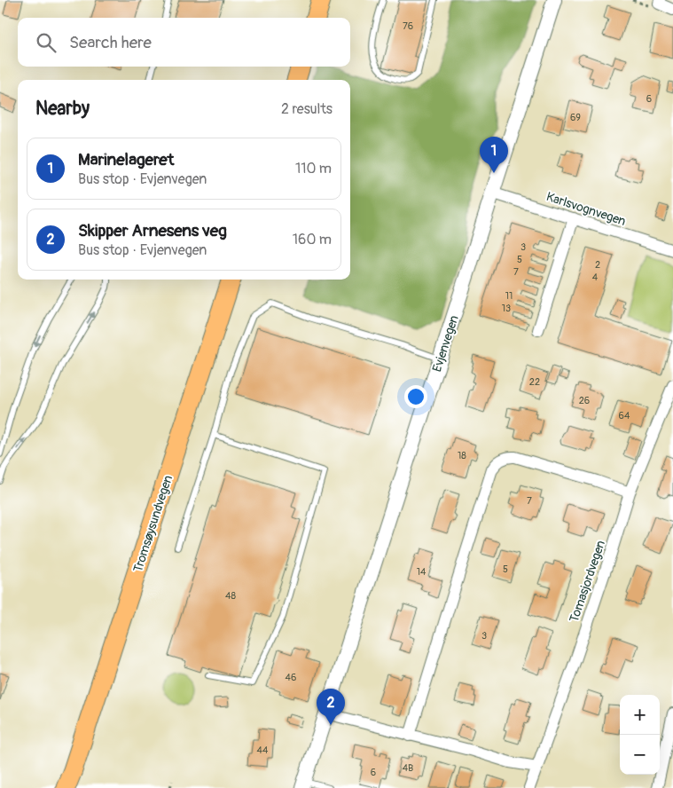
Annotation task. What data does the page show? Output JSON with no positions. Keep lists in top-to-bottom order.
{
  "streets": {
    "highway": ["Tromsøysundvegen"],
    "street": ["Karlsvognvegen", "Evjenvegen", "Tomasjordvegen"]
  },
  "crossings": [
    ["Karlsvognvegen", "Evjenvegen"]
  ],
  "house_numbers": [
    "76",
    "6",
    "69",
    "3",
    "5",
    "2",
    "7",
    "4",
    "11",
    "13",
    "22",
    "26",
    "64",
    "18",
    "7",
    "5",
    "14",
    "48",
    "3",
    "46",
    "44",
    "4B",
    "6"
  ],
  "page": {
    "search": "Search here",
    "heading": ["Nearby", "2 results"],
    "pins": ["1", "2"],
    "list": [
      {
        "mark": "1",
        "name": "Marinelageret",
        "note": "Bus stop · Evjenvegen",
        "value": "110 m"
      },
      {
        "mark": "2",
        "name": "Skipper Arnesens veg",
        "note": "Bus stop · Evjenvegen",
        "value": "160 m"
      }
    ],
    "map_buttons": ["+", "−"]
  }
}
